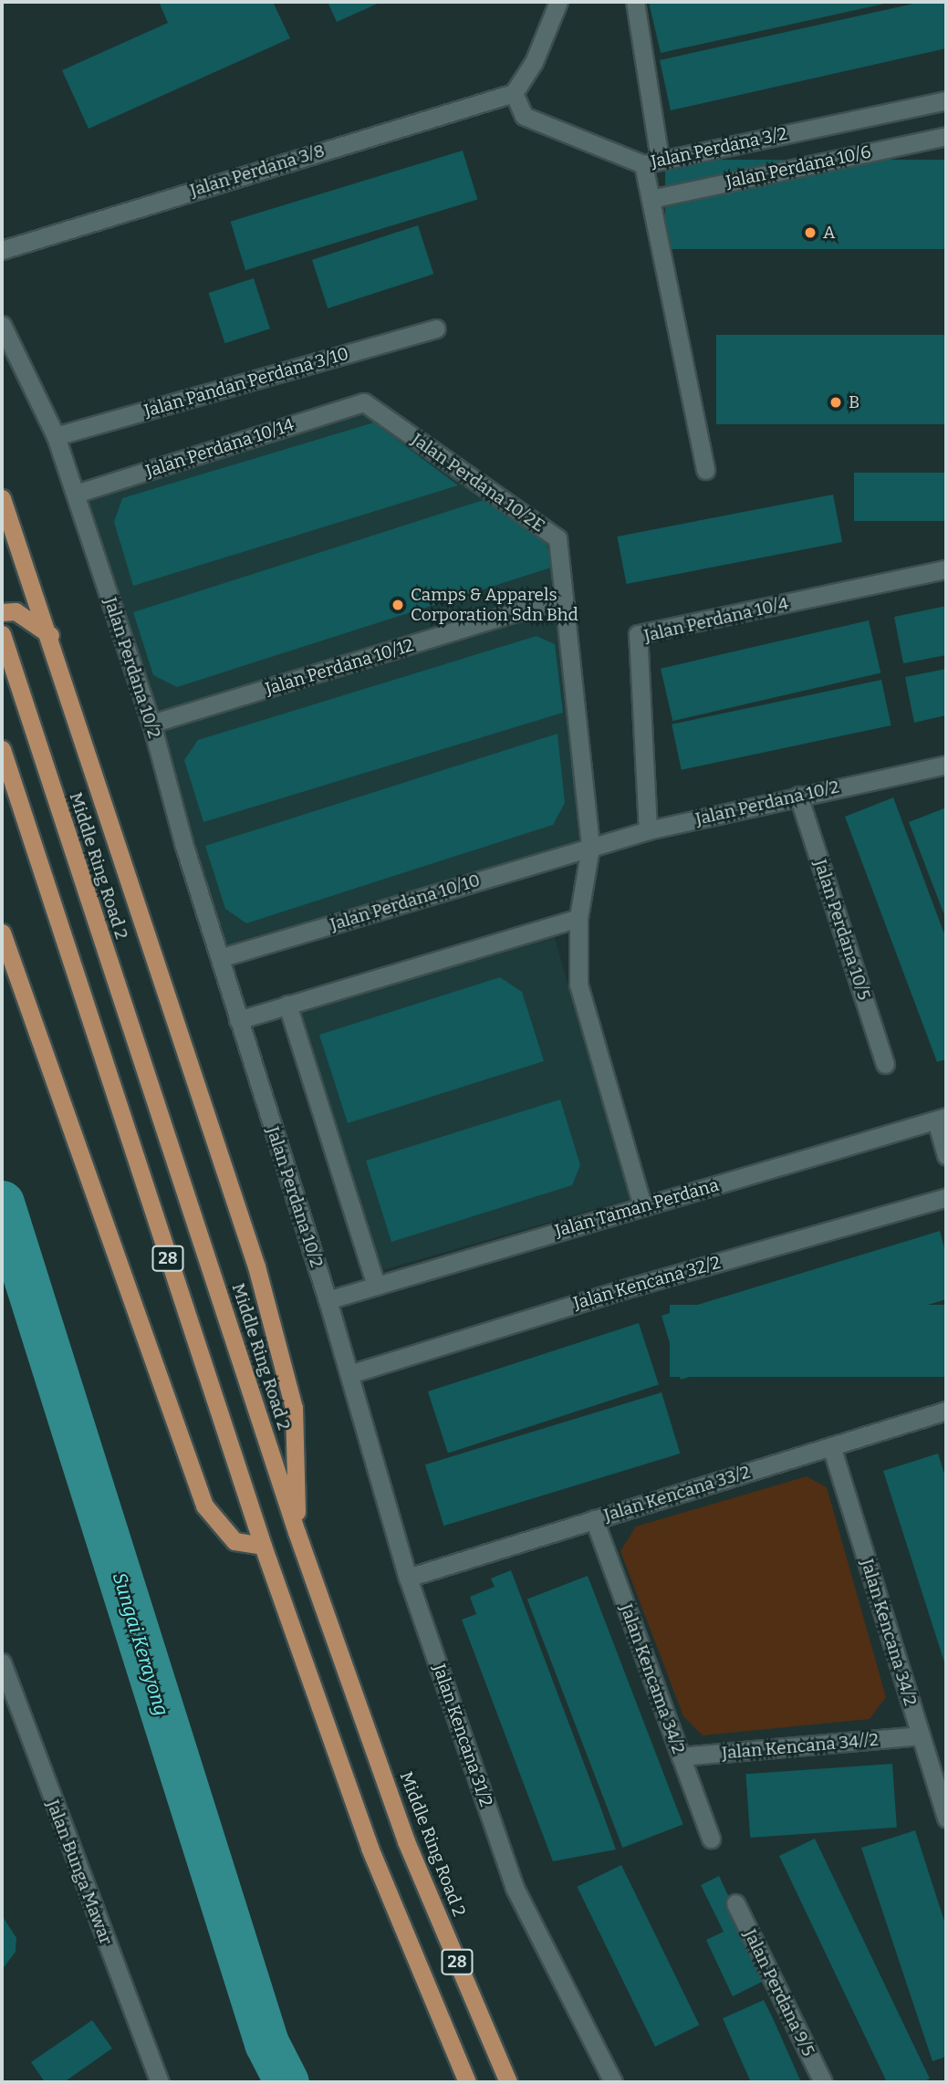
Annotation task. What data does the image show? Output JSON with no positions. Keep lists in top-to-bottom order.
{
  "streets": {
    "highway": ["Middle Ring Road 2", "28"],
    "street": [
      "Jalan Perdana 3/2",
      "Jalan Perdana 10/6",
      "Jalan Perdana 3/8",
      "Jalan Pandan Perdana 3/10",
      "Jalan Perdana 10/14",
      "Jalan Perdana 10/2E",
      "Jalan Perdana 10/4",
      "Jalan Perdana 10/12",
      "Jalan Perdana 10/2",
      "Jalan Perdana 10/10",
      "Jalan Perdana 10/5",
      "Jalan Taman Perdana",
      "Jalan Kencana 32/2",
      "Jalan Kencana 33/2",
      "Jalan Kencana 34/2",
      "Jalan Kencama 34/2",
      "Jalan Kencana 31/2",
      "Jalan Kencana 34//2",
      "Jalan Bunga Mawar",
      "Jalan Perdana 9/5"
    ]
  },
  "crossings": [
    ["Jalan Perdana 3/2", "Jalan Perdana 3/8"],
    ["Jalan Pandan Perdana 3/10", "Jalan Perdana 10/2"],
    ["Jalan Perdana 10/14", "Jalan Perdana 10/2E"],
    ["Jalan Perdana 10/14", "Jalan Perdana 10/2"],
    ["Jalan Perdana 10/2E", "Jalan Perdana 10/12"],
    ["Jalan Perdana 10/2E", "Jalan Perdana 10/2"],
    ["Jalan Perdana 10/2E", "Jalan Perdana 10/10"],
    ["Jalan Perdana 10/4", "Jalan Perdana 10/2"],
    ["Jalan Perdana 10/12", "Jalan Perdana 10/2"],
    ["Jalan Perdana 10/2", "Jalan Perdana 10/10"],
    ["Jalan Perdana 10/2", "Jalan Perdana 10/5"],
    ["Jalan Perdana 10/2", "Jalan Taman Perdana"],
    ["Jalan Perdana 10/2", "Jalan Kencana 32/2"],
    ["Jalan Perdana 10/2", "Jalan Kencana 31/2"],
    ["Jalan Kencana 32/2", "Jalan Kencana 31/2"],
    ["Jalan Kencana 33/2", "Jalan Kencana 34/2"],
    ["Jalan Kencana 33/2", "Jalan Kencama 34/2"],
    ["Jalan Kencana 33/2", "Jalan Kencana 31/2"],
    ["Jalan Kencana 34/2", "Jalan Kencana 34//2"],
    ["Jalan Kencama 34/2", "Jalan Kencana 34//2"]
  ],
  "water": ["Sungai Kerayong"],
  "places": ["A", "B", "Camps & Apparels Corporation Sdn Bhd"]
}
